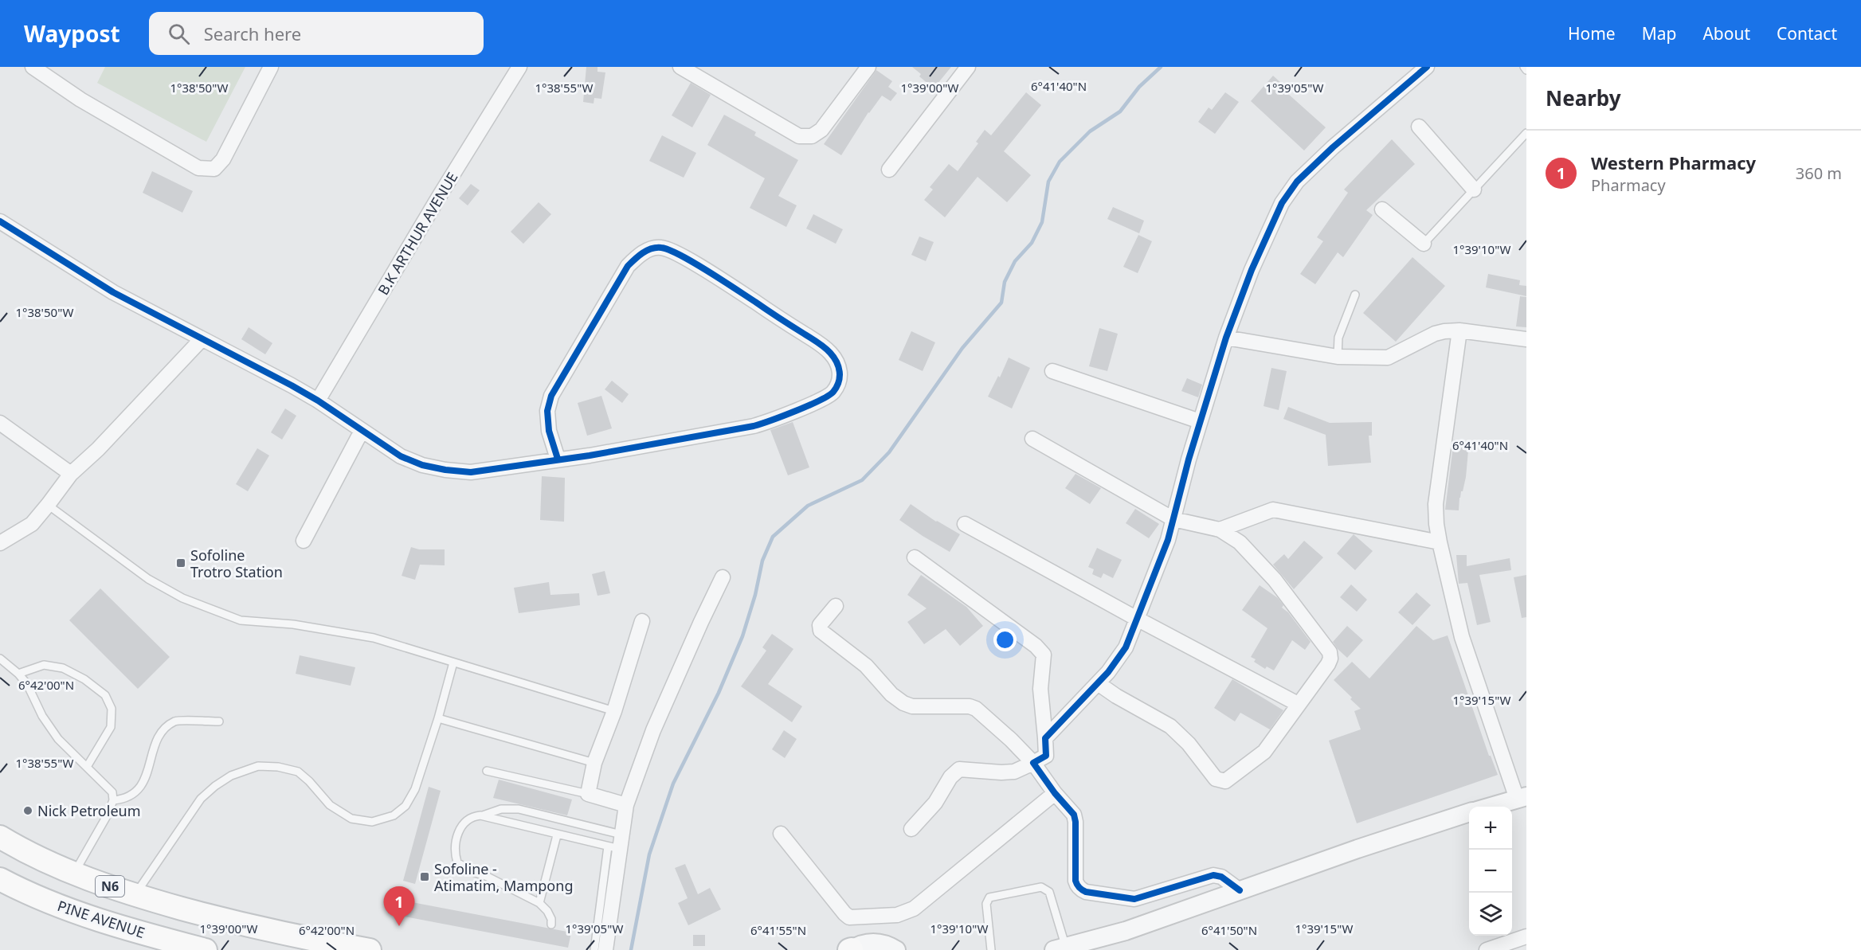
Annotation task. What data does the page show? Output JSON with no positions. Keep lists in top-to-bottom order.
{
  "streets": {
    "main road": ["N6", "PINE AVENUE"],
    "street": ["B.K ARTHUR AVENUE"]
  },
  "places": {
    "transit": ["Sofoline Trotro Station", "Sofoline - Atimatim, Mampong"],
    "other": ["Nick Petroleum"]
  },
  "page": {
    "header": "Waypost",
    "search": "Search here",
    "nav": [
      "Home",
      "Map",
      "About",
      "Contact"
    ],
    "heading": "Nearby",
    "list": [
      {
        "mark": "1",
        "name": "Western Pharmacy",
        "note": "Pharmacy",
        "value": "360 m"
      }
    ],
    "map_buttons": ["+", "−"],
    "pins": "1"
  },
  "coordinates": [
    "6°41'40\"N",
    "1°38'50\"W",
    "1°38'55\"W",
    "1°39'00\"W",
    "1°39'05\"W",
    "1°39'10\"W",
    "6°42'00\"N",
    "1°39'15\"W",
    "6°41'55\"N",
    "6°41'50\"N"
  ]
}
